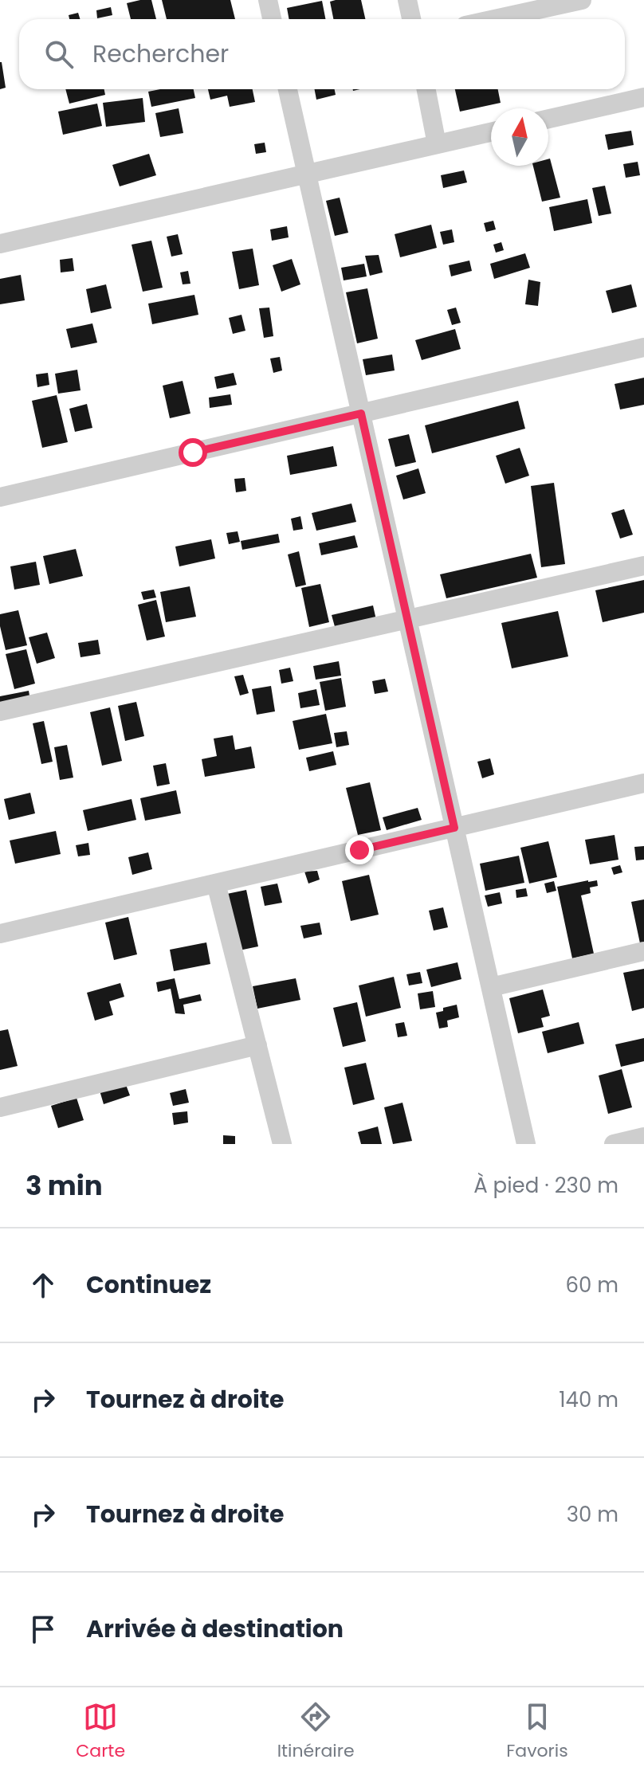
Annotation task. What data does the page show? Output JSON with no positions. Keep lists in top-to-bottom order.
{
  "north": "top",
  "page": {
    "search": "Rechercher",
    "heading": ["3 min", "À pied · 230 m"],
    "list": [
      ["Continuez", "60 m"],
      ["Tournez à droite", "140 m"],
      ["Tournez à droite", "30 m"],
      "Arrivée à destination"
    ],
    "nav": ["Carte", "Itinéraire", "Favoris"]
  }
}
